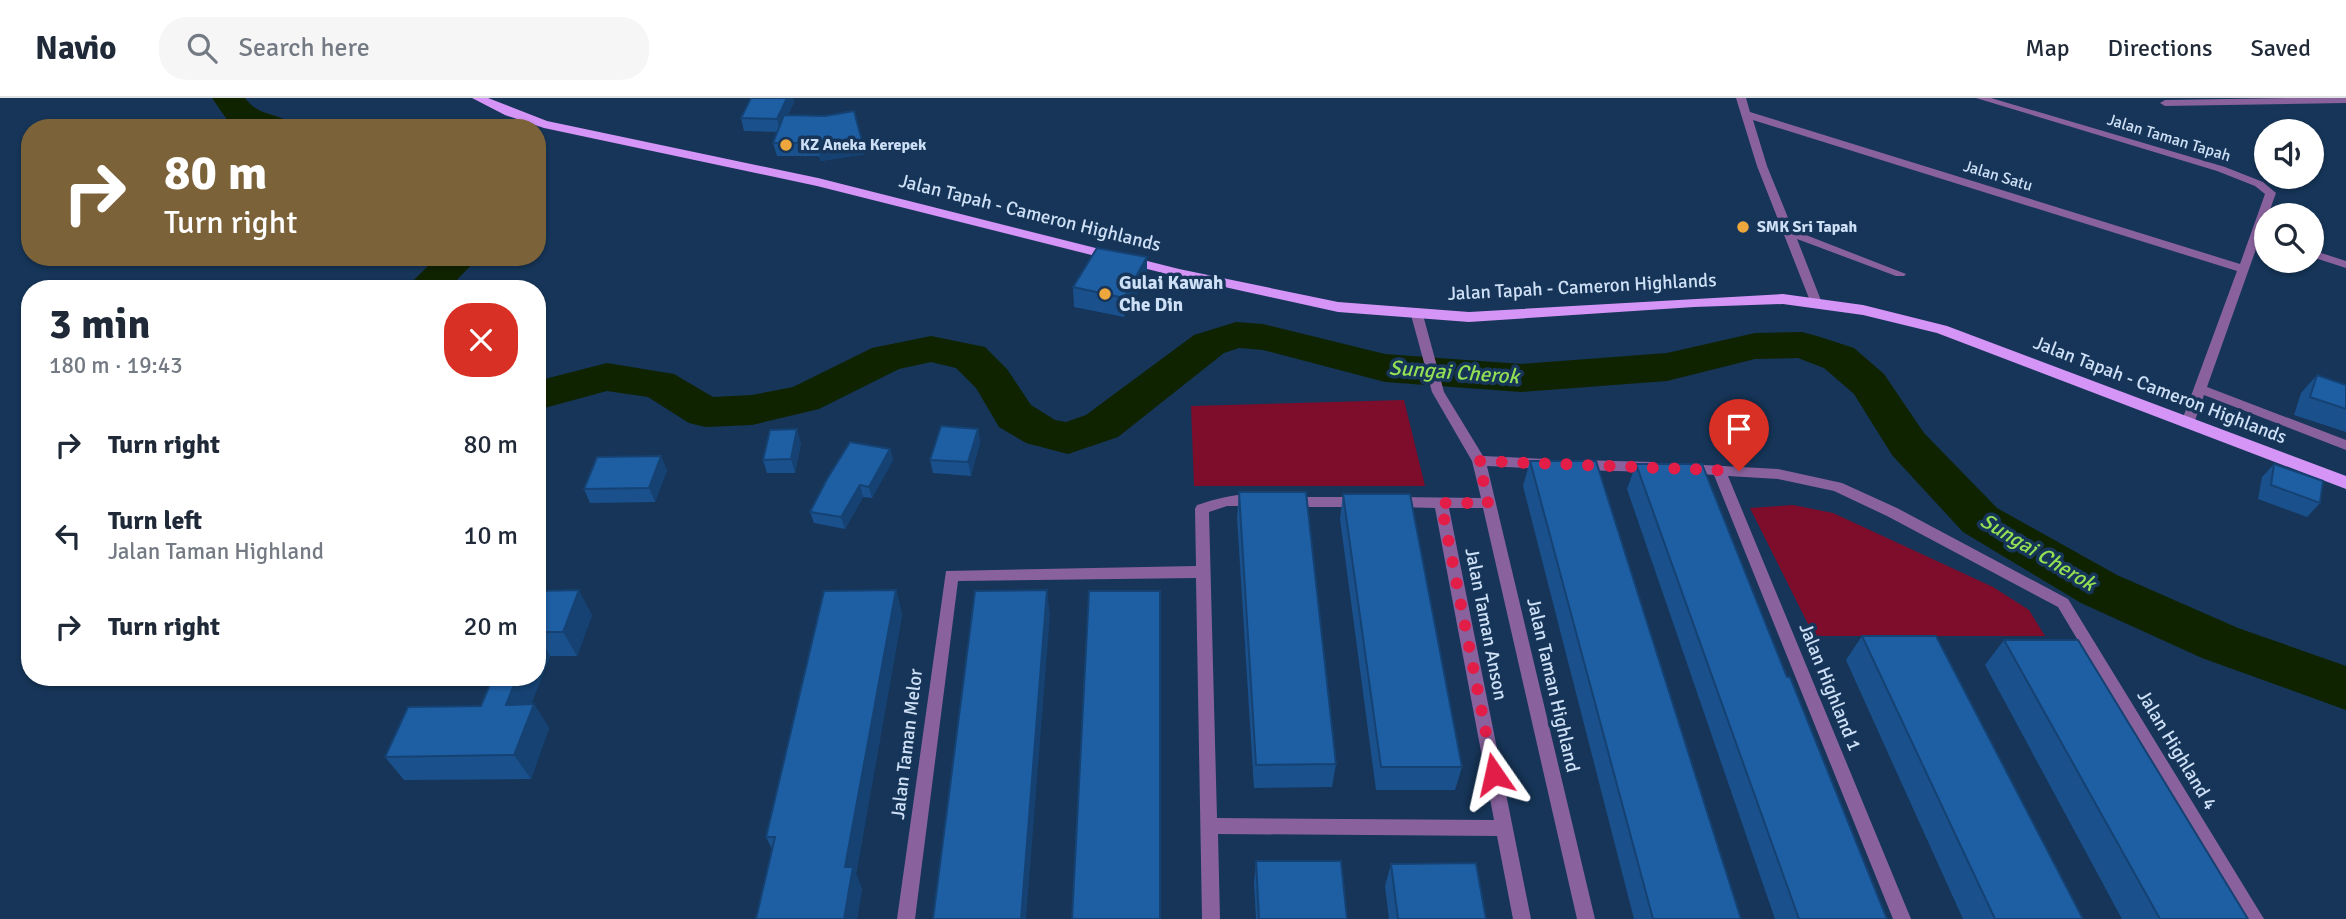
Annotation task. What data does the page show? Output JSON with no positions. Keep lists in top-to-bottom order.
{
  "streets": {
    "main road": ["Jalan Tapah - Cameron Highlands"],
    "street": [
      "Jalan Taman Tapah",
      "Jalan Satu",
      "Jalan Taman Anson",
      "Jalan Taman Highland",
      "Jalan Highland 1",
      "Jalan Taman Melor",
      "Jalan Highland 4"
    ]
  },
  "crossings": [
    ["Jalan Taman Tapah", "Jalan Satu"],
    ["Jalan Taman Tapah", "Jalan Tapah - Cameron Highlands"],
    ["Jalan Tapah - Cameron Highlands", "Jalan Taman Highland"],
    ["Jalan Highland 1", "Jalan Highland 4"]
  ],
  "water": ["Sungai Cherok"],
  "places": ["KZ Aneka Kerepek", "SMK Sri Tapah", "Gulai Kawah Che Din"],
  "page": {
    "header": "Navio",
    "search": "Search here",
    "nav": ["Map", "Directions", "Saved"],
    "turn": ["80 m", "Turn right"],
    "heading": ["3 min", "180 m · 19:43"],
    "list": [
      {
        "name": "Turn right",
        "value": "80 m"
      },
      {
        "name": "Turn left",
        "note": "Jalan Taman Highland",
        "value": "10 m"
      },
      {
        "name": "Turn right",
        "value": "20 m"
      }
    ]
  }
}
